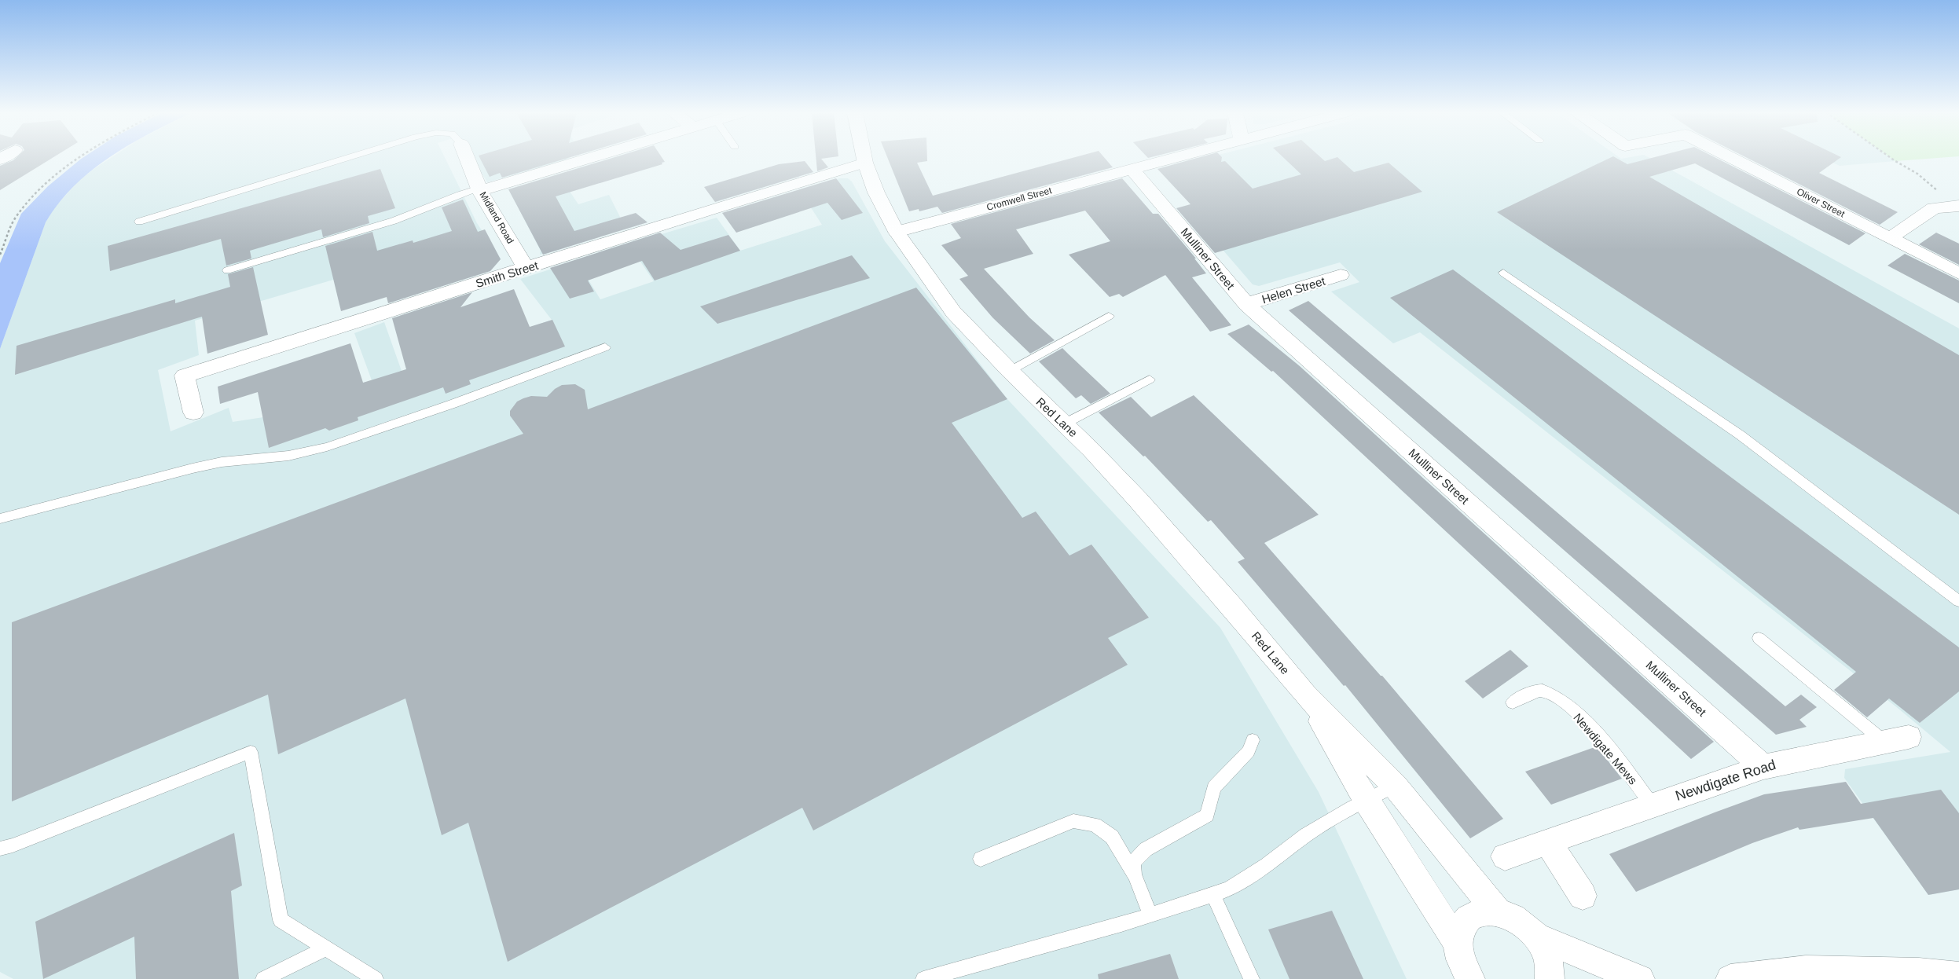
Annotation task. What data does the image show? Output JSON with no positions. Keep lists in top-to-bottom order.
{
  "streets": {
    "street": [
      "Cromwell Street",
      "Oliver Street",
      "Midland Road",
      "Mulliner Street",
      "Smith Street",
      "Helen Street",
      "Red Lane",
      "Newdigate Road"
    ],
    "lane": ["Newdigate Mews"]
  },
  "crossings": [
    ["Cromwell Street", "Mulliner Street"],
    ["Cromwell Street", "Red Lane"],
    ["Midland Road", "Smith Street"],
    ["Mulliner Street", "Helen Street"],
    ["Mulliner Street", "Newdigate Road"],
    ["Smith Street", "Red Lane"],
    ["Newdigate Mews", "Newdigate Road"]
  ]
}
